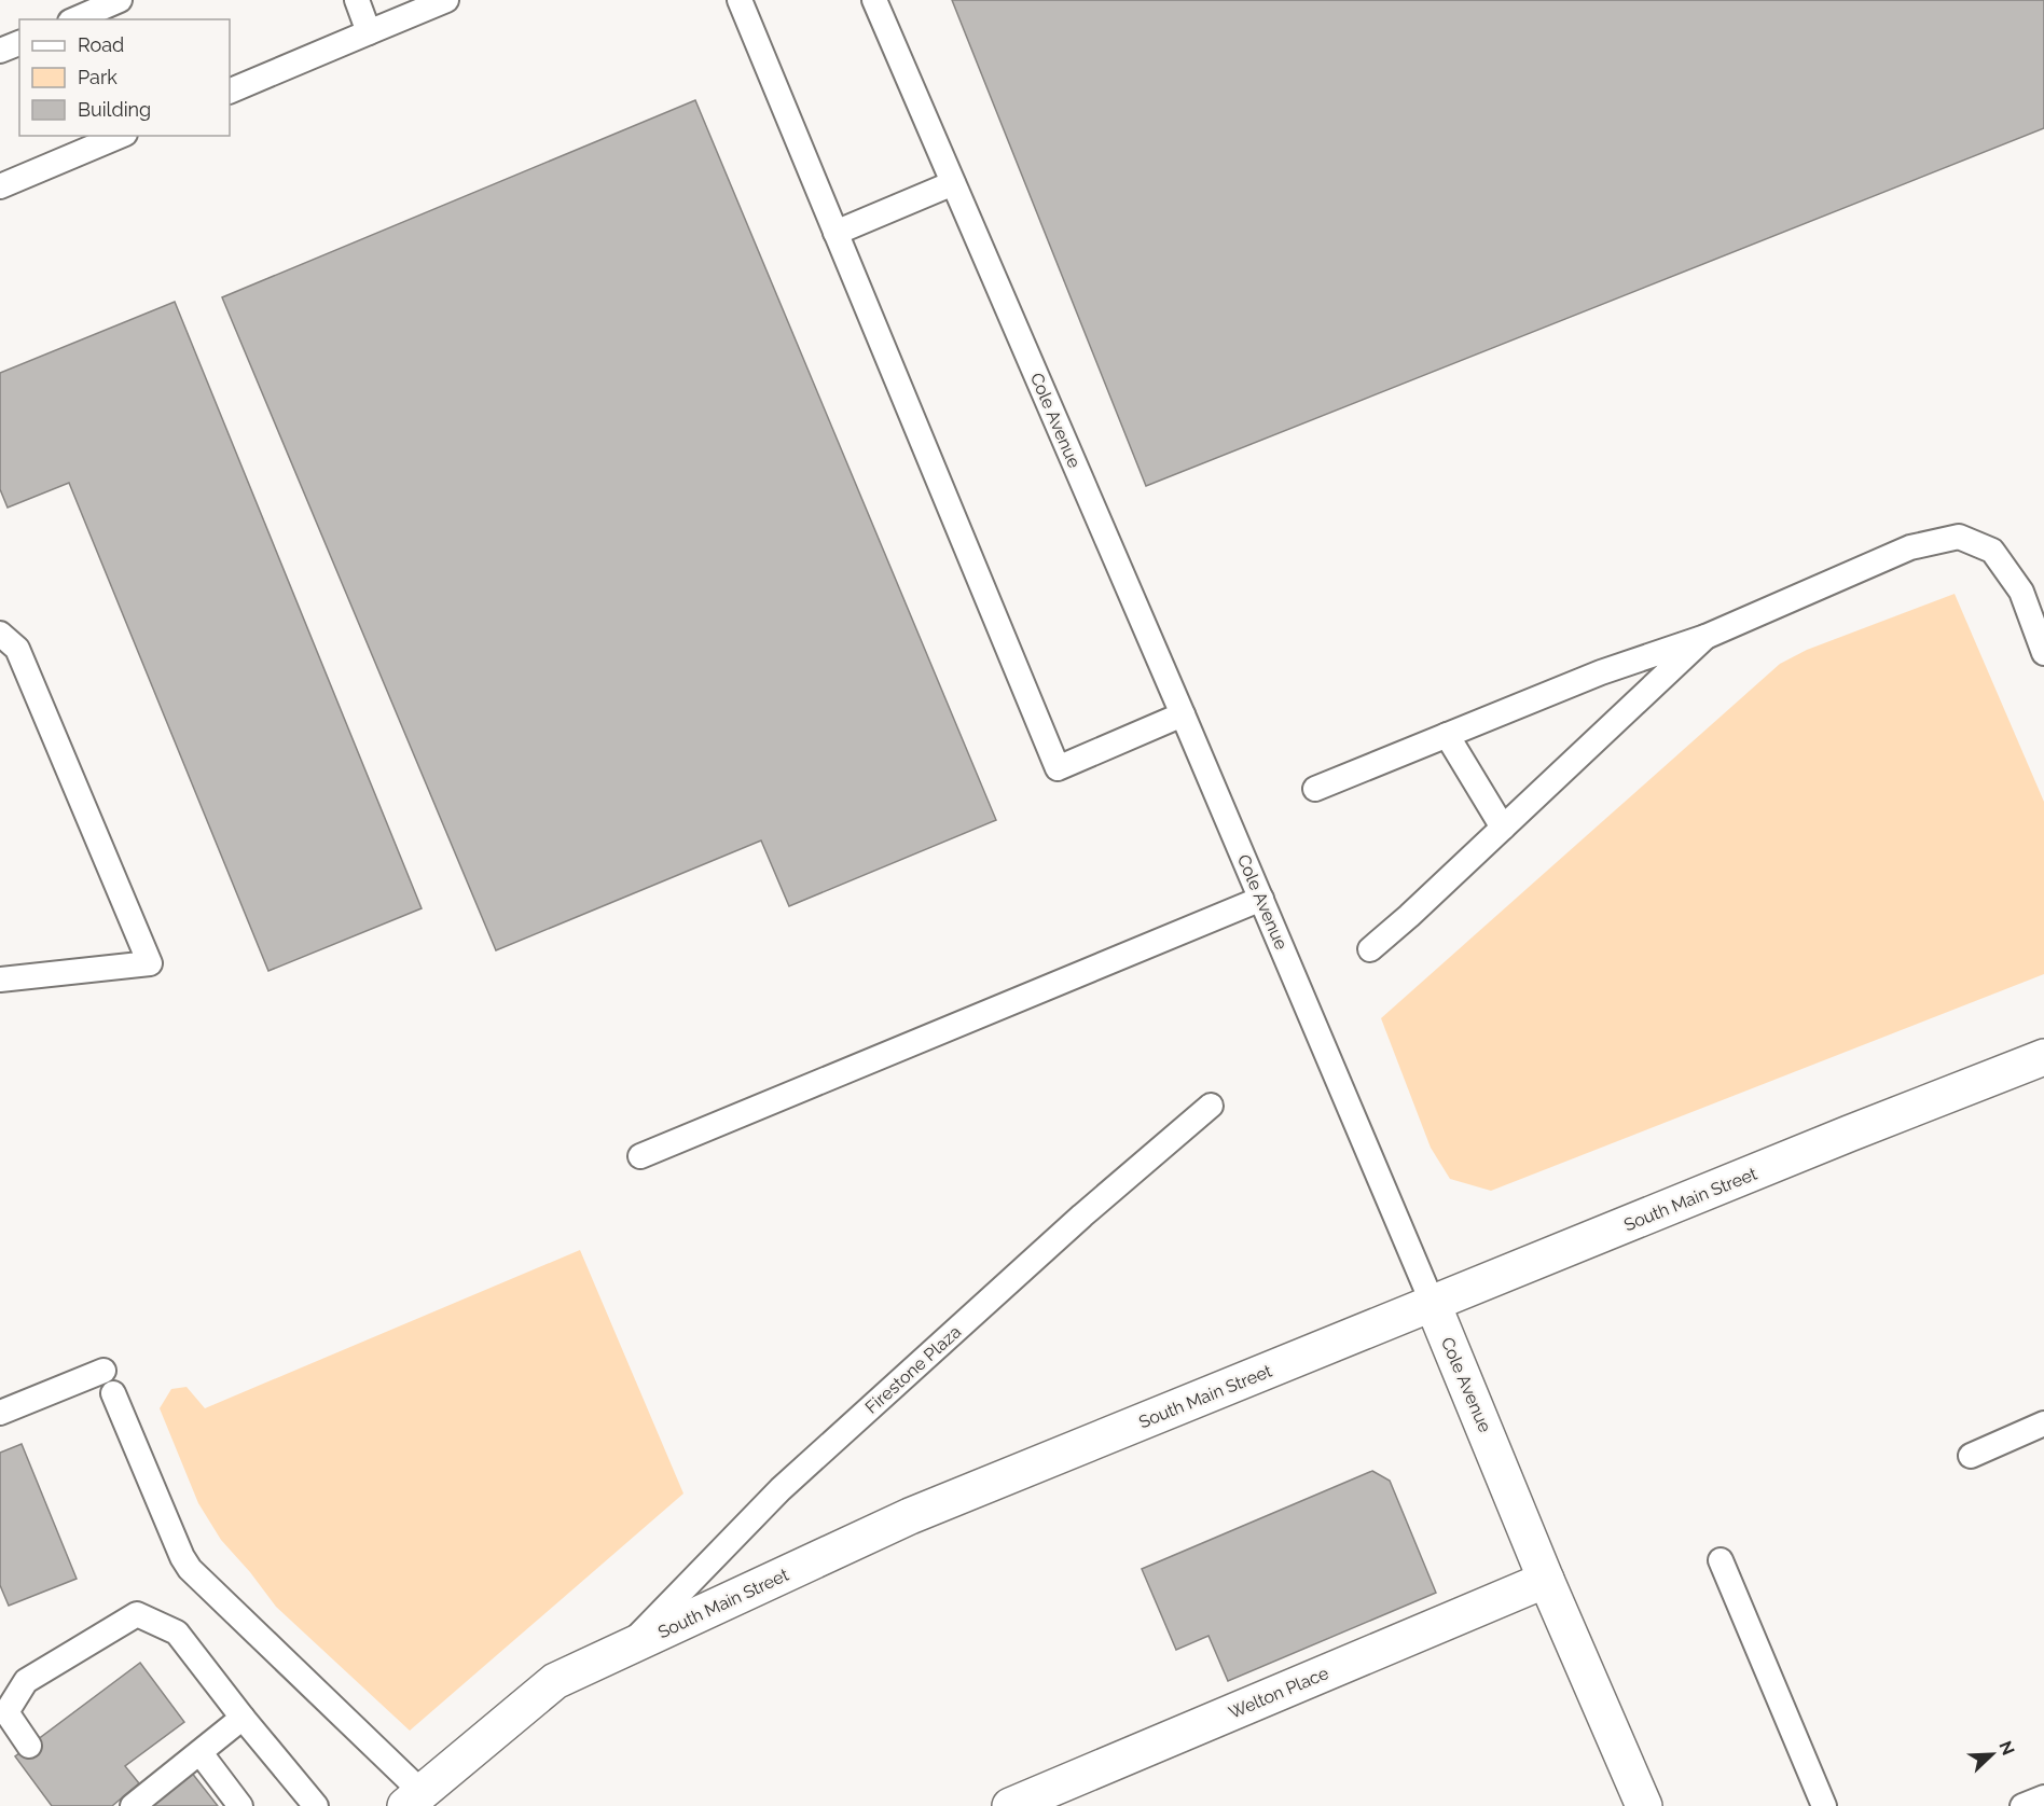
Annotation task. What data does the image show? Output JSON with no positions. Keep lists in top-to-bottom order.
{
  "streets": {
    "main road": ["Cole Avenue", "South Main Street", "Welton Place"],
    "lane": ["Firestone Plaza"]
  },
  "crossings": [
    ["Cole Avenue", "South Main Street"],
    ["Cole Avenue", "Welton Place"],
    ["South Main Street", "Firestone Plaza"]
  ],
  "legend": ["Road", "Park", "Building"],
  "north": "top right"
}
